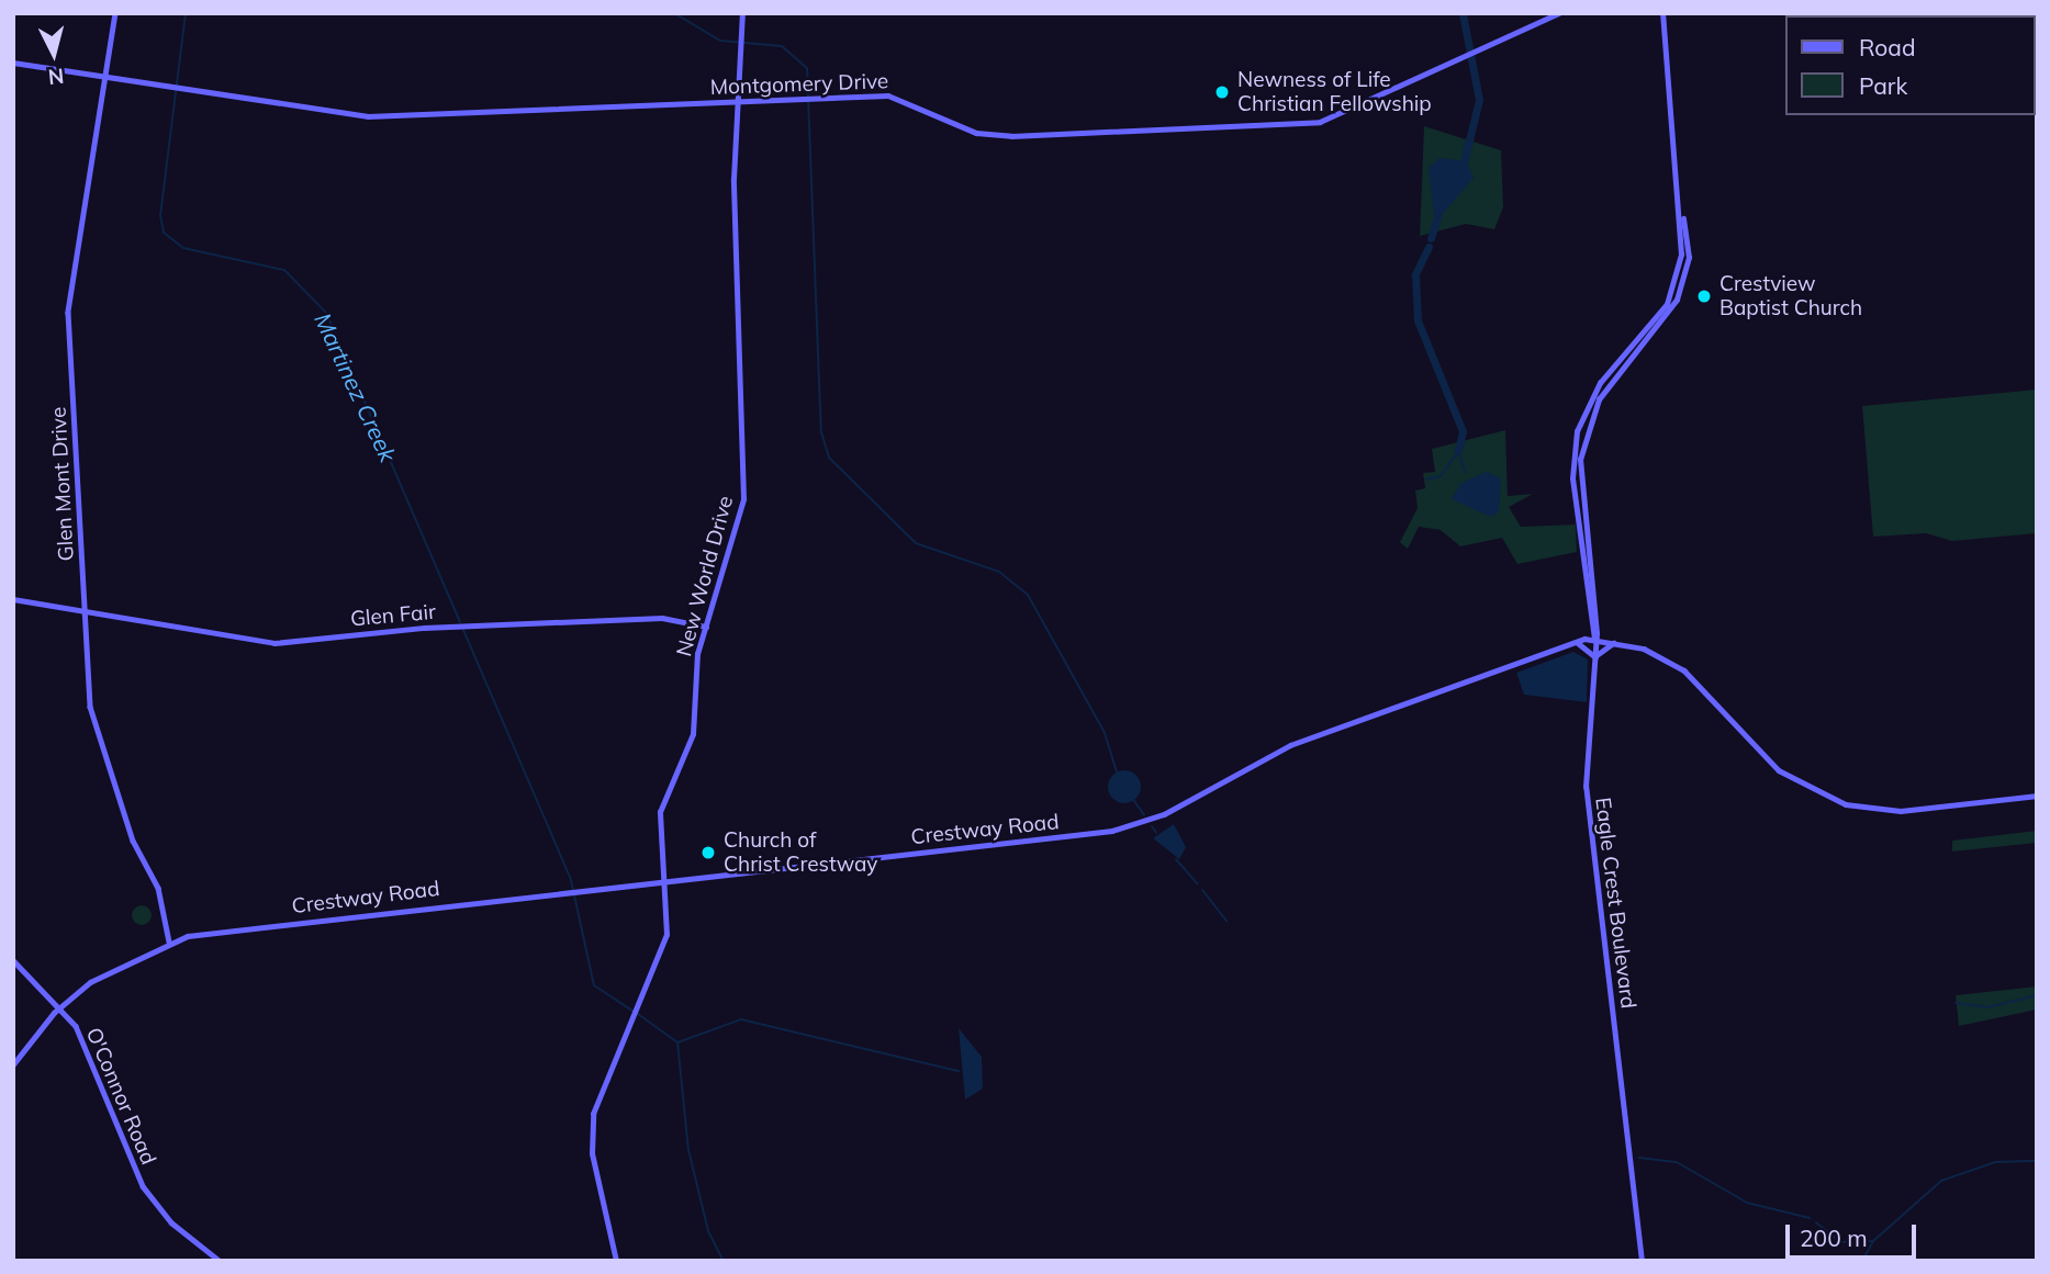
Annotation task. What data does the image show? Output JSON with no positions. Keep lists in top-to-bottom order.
{
  "streets": {
    "main road": [
      "Montgomery Drive",
      "Glen Mont Drive",
      "New World Drive",
      "Glen Fair",
      "Crestway Road",
      "Eagle Crest Boulevard",
      "O'Connor Road"
    ]
  },
  "crossings": [
    ["Montgomery Drive", "Glen Mont Drive"],
    ["Montgomery Drive", "New World Drive"],
    ["Glen Mont Drive", "Glen Fair"],
    ["Glen Mont Drive", "Crestway Road"],
    ["New World Drive", "Glen Fair"],
    ["New World Drive", "Crestway Road"],
    ["Crestway Road", "Eagle Crest Boulevard"],
    ["Crestway Road", "O'Connor Road"]
  ],
  "water": ["Martinez Creek"],
  "places": ["Newness of Life Christian Fellowship", "Crestview Baptist Church", "Church of Christ Crestway"],
  "legend": ["Road", "Park"],
  "scale_bar": "200 m",
  "north": "bottom"
}
